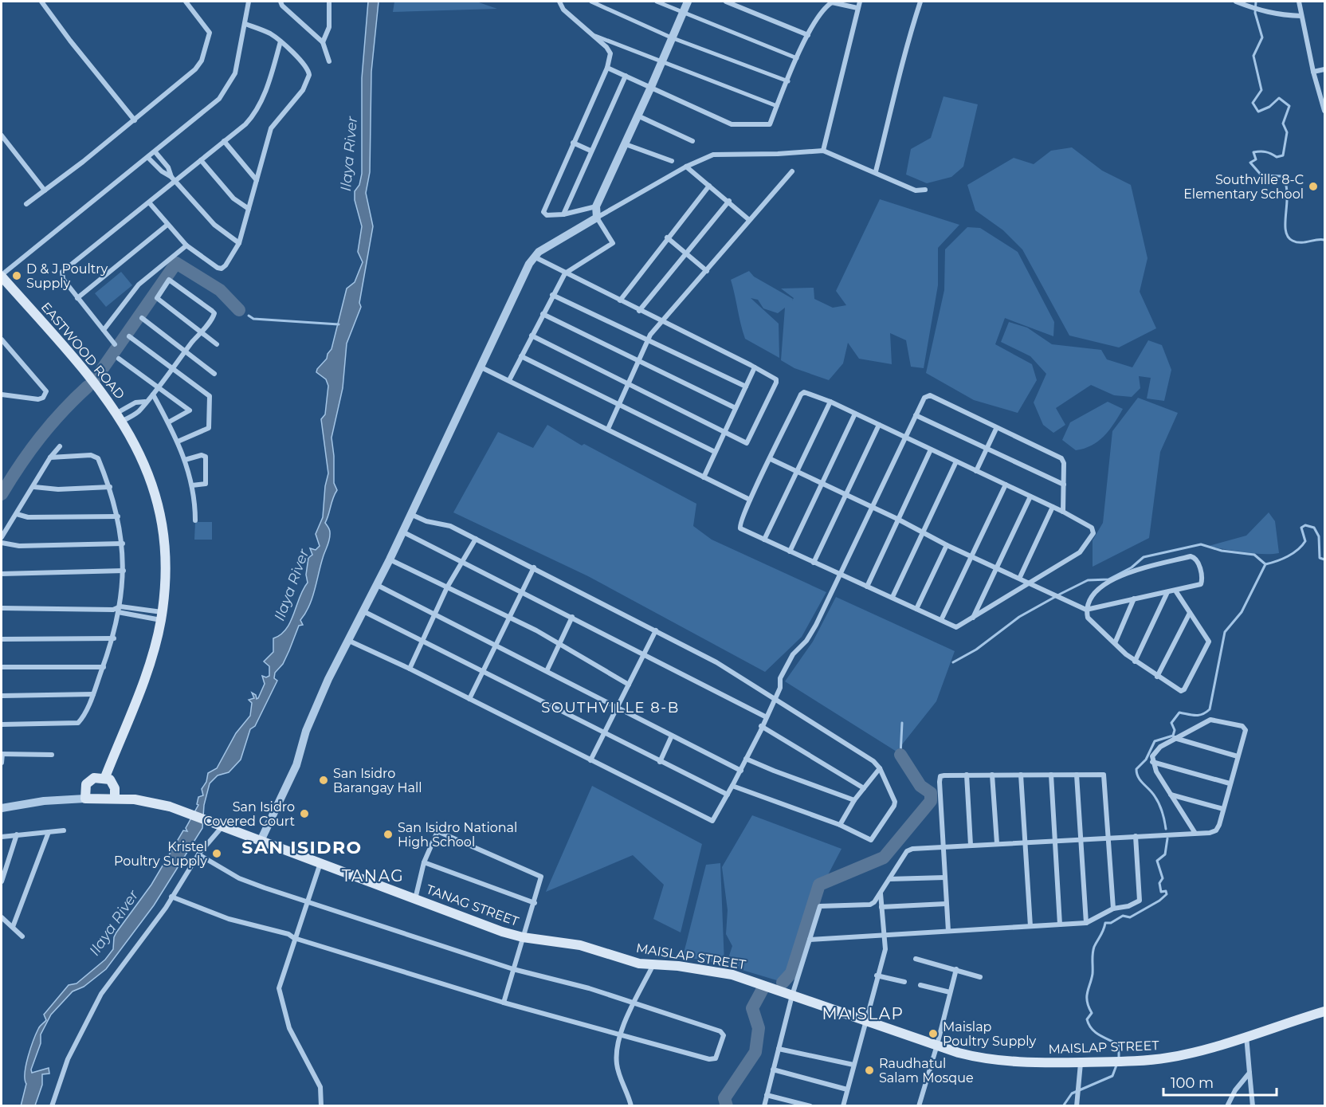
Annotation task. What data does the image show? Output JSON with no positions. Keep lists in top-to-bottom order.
{
  "streets": {
    "main road": ["EASTWOOD ROAD", "TANAG STREET", "MAISLAP STREET"]
  },
  "crossings": [
    ["TANAG STREET", "MAISLAP STREET"]
  ],
  "districts": [
    "SOUTHVILLE 8-B",
    "SAN ISIDRO",
    "TANAG",
    "MAISLAP"
  ],
  "water": ["Ilaya River"],
  "places": [
    "Southville 8-C Elementary School",
    "D & J Poultry Supply",
    "San Isidro Barangay Hall",
    "San Isidro Covered Court",
    "San Isidro National High School",
    "Kristel Poultry Supply",
    "Maislap Poultry Supply",
    "Raudhatul Salam Mosque"
  ],
  "scale_bar": "100 m"
}
